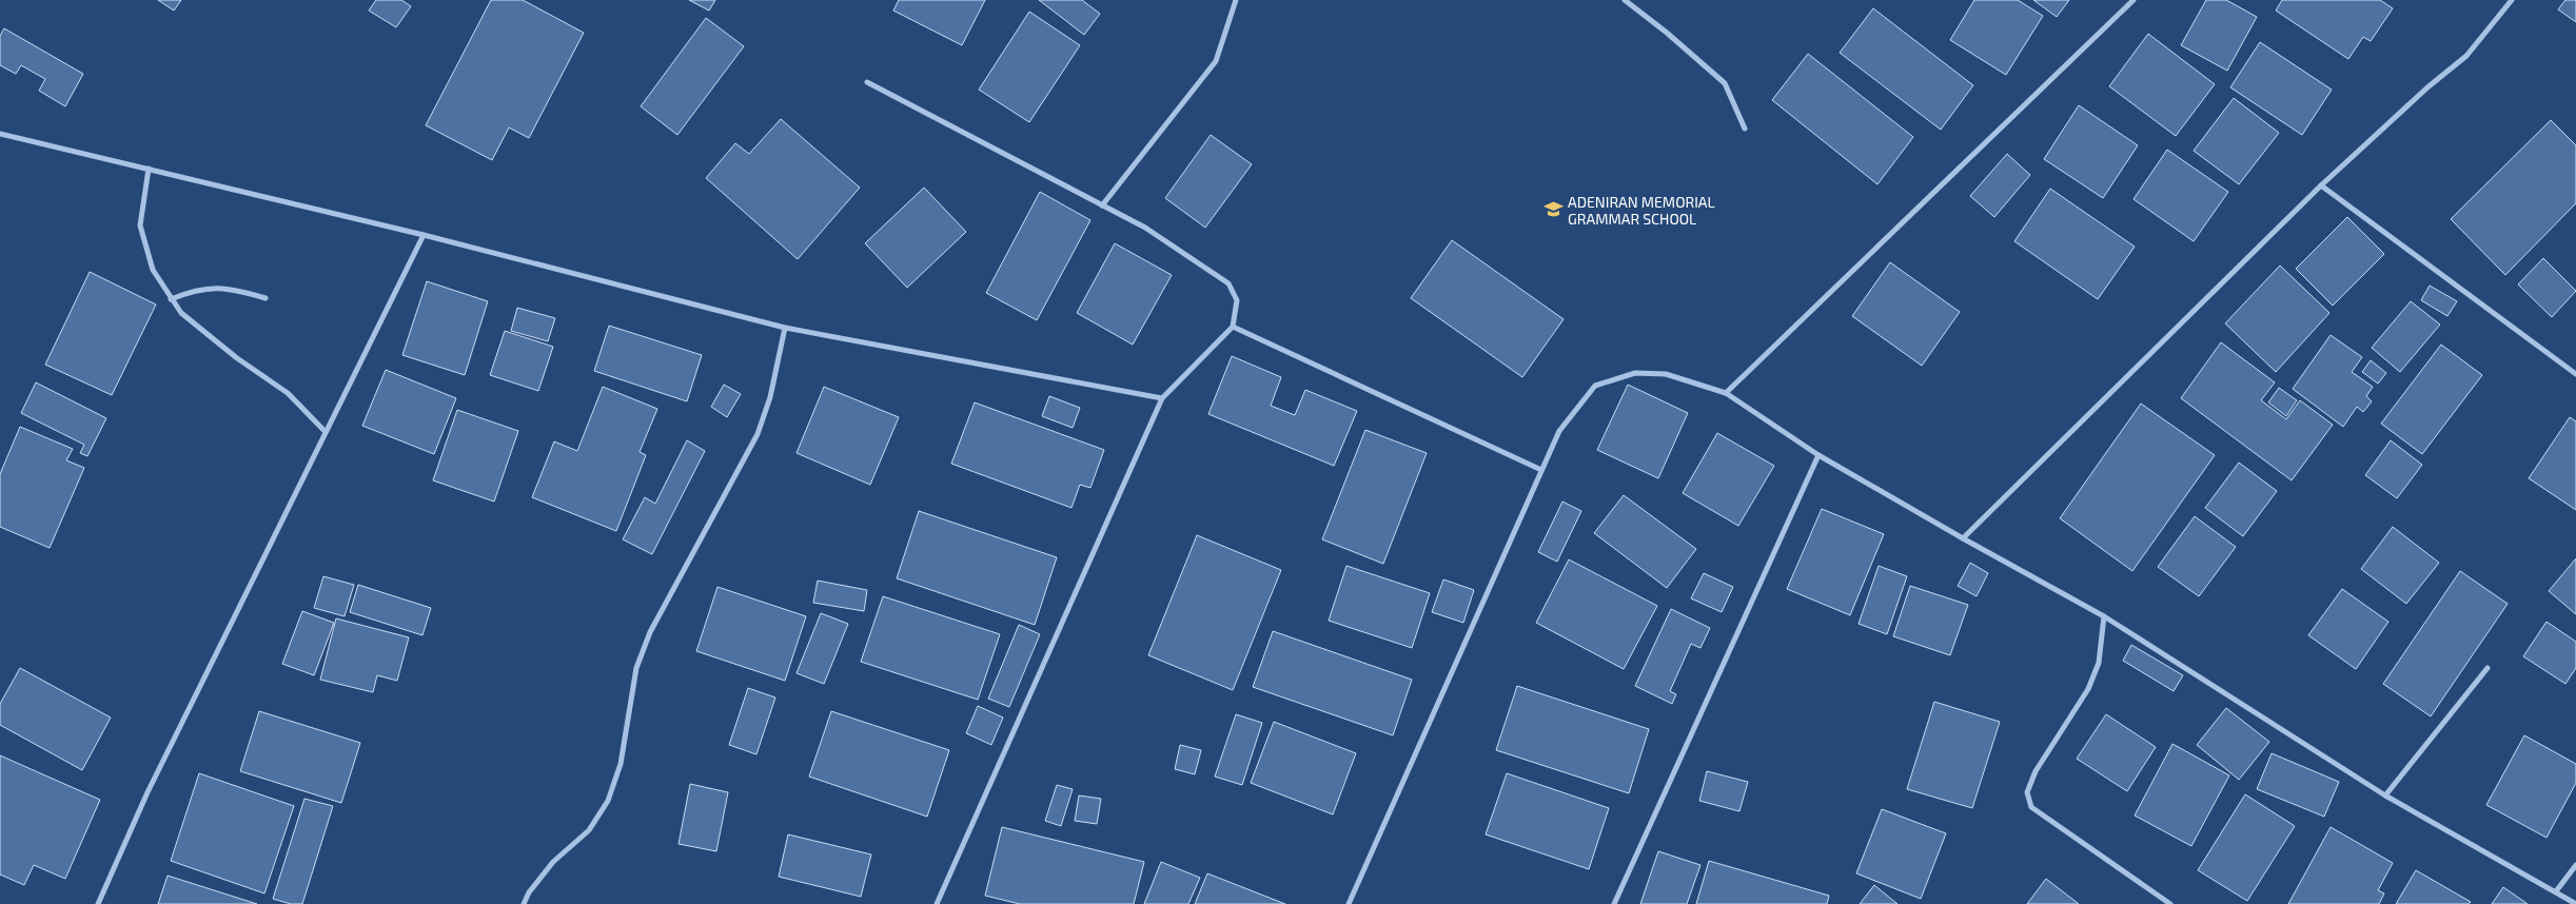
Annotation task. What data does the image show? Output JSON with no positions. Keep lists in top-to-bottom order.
{
  "places": {
    "school or university": ["ADENIRAN MEMORIAL GRAMMAR SCHOOL"]
  }
}
